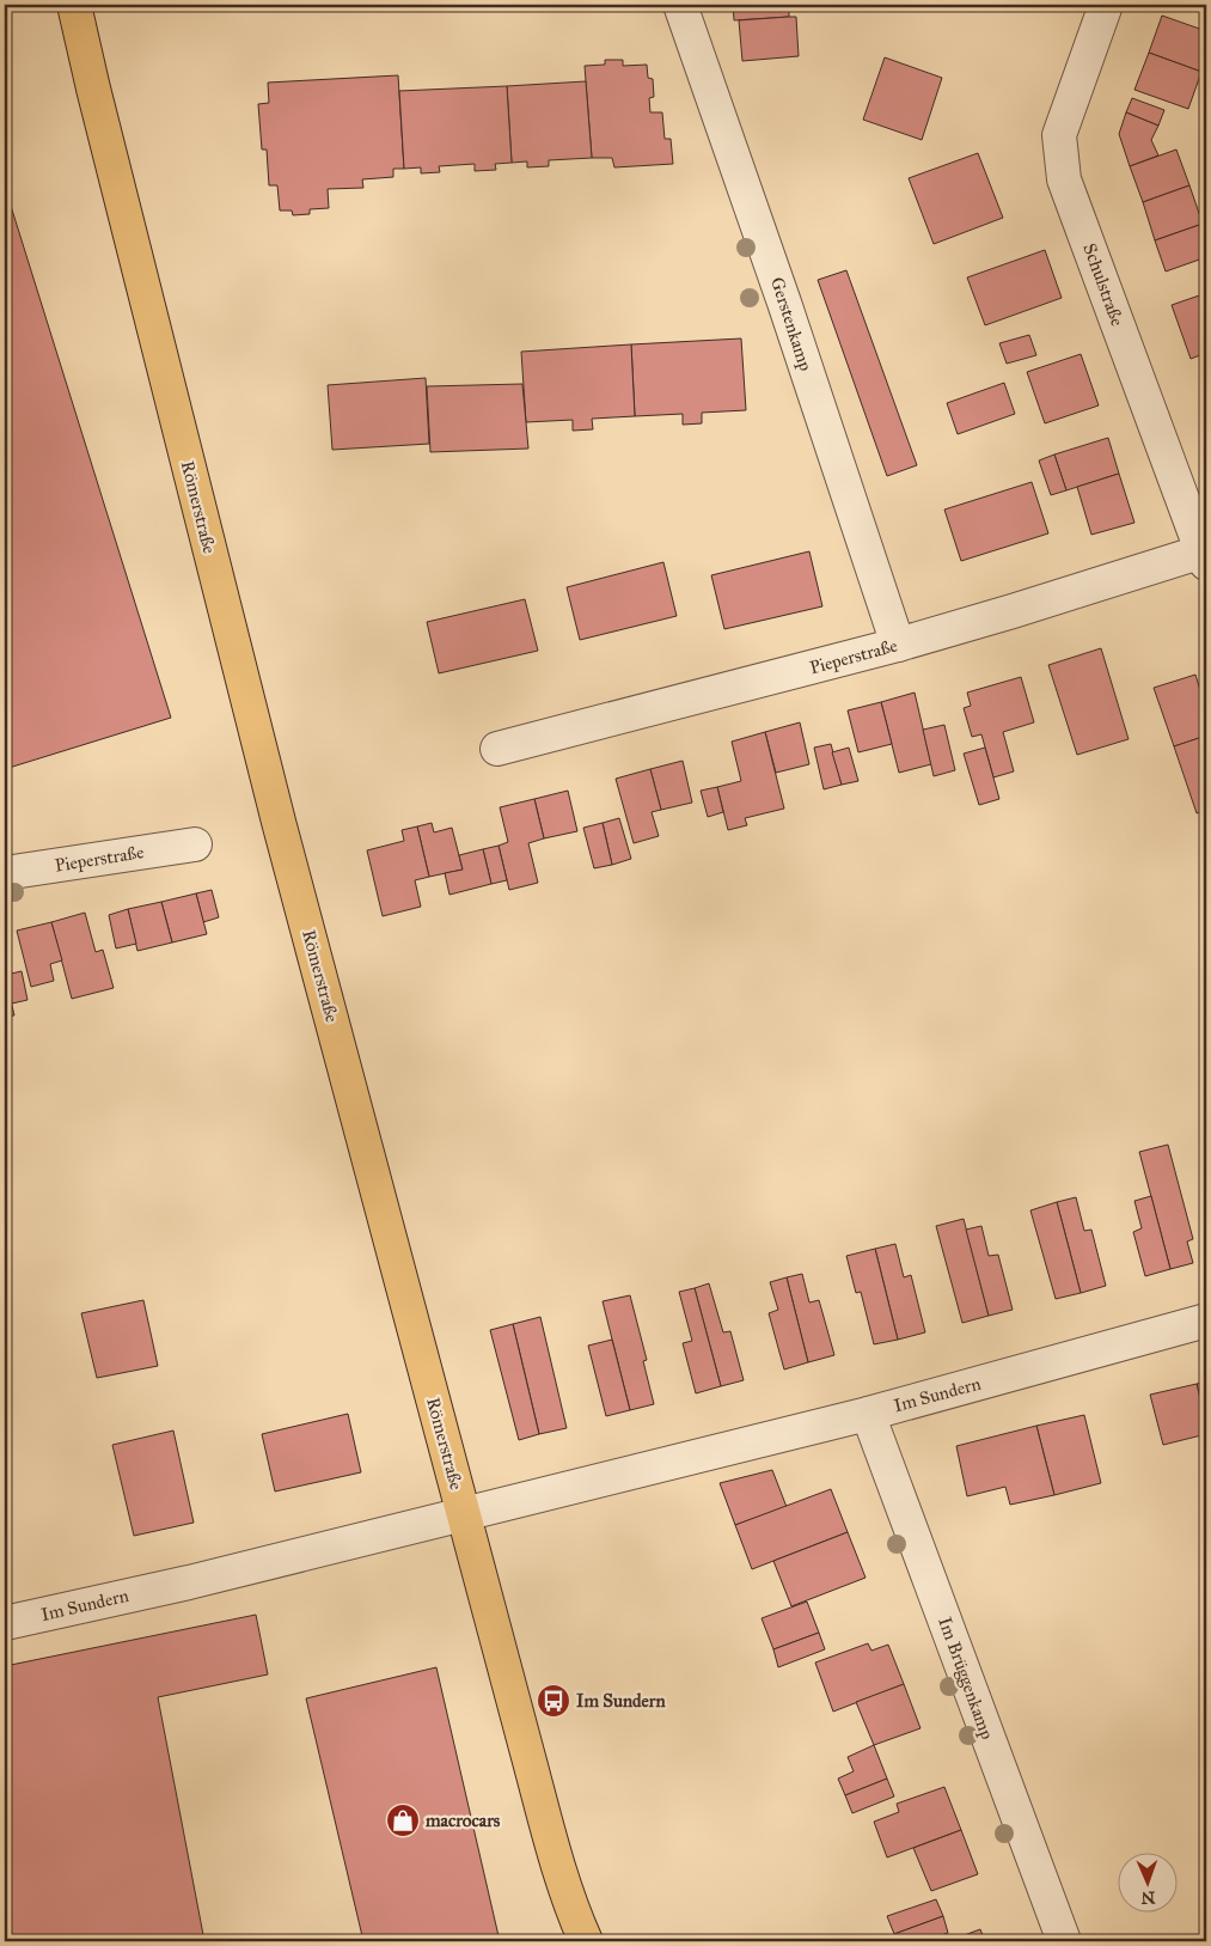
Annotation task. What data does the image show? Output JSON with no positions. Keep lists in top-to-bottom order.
{
  "streets": {
    "main road": ["Römerstraße"],
    "street": [
      "Schulstraße",
      "Gerstenkamp",
      "Pieperstraße",
      "Im Sundern",
      "Im Brüggenkamp"
    ]
  },
  "crossings": [
    ["Schulstraße", "Pieperstraße"],
    ["Gerstenkamp", "Pieperstraße"],
    ["Römerstraße", "Im Sundern"],
    ["Im Sundern", "Im Brüggenkamp"]
  ],
  "places": {
    "bus stop": ["Im Sundern"],
    "shop": ["macrocars"]
  },
  "north": "bottom"
}
